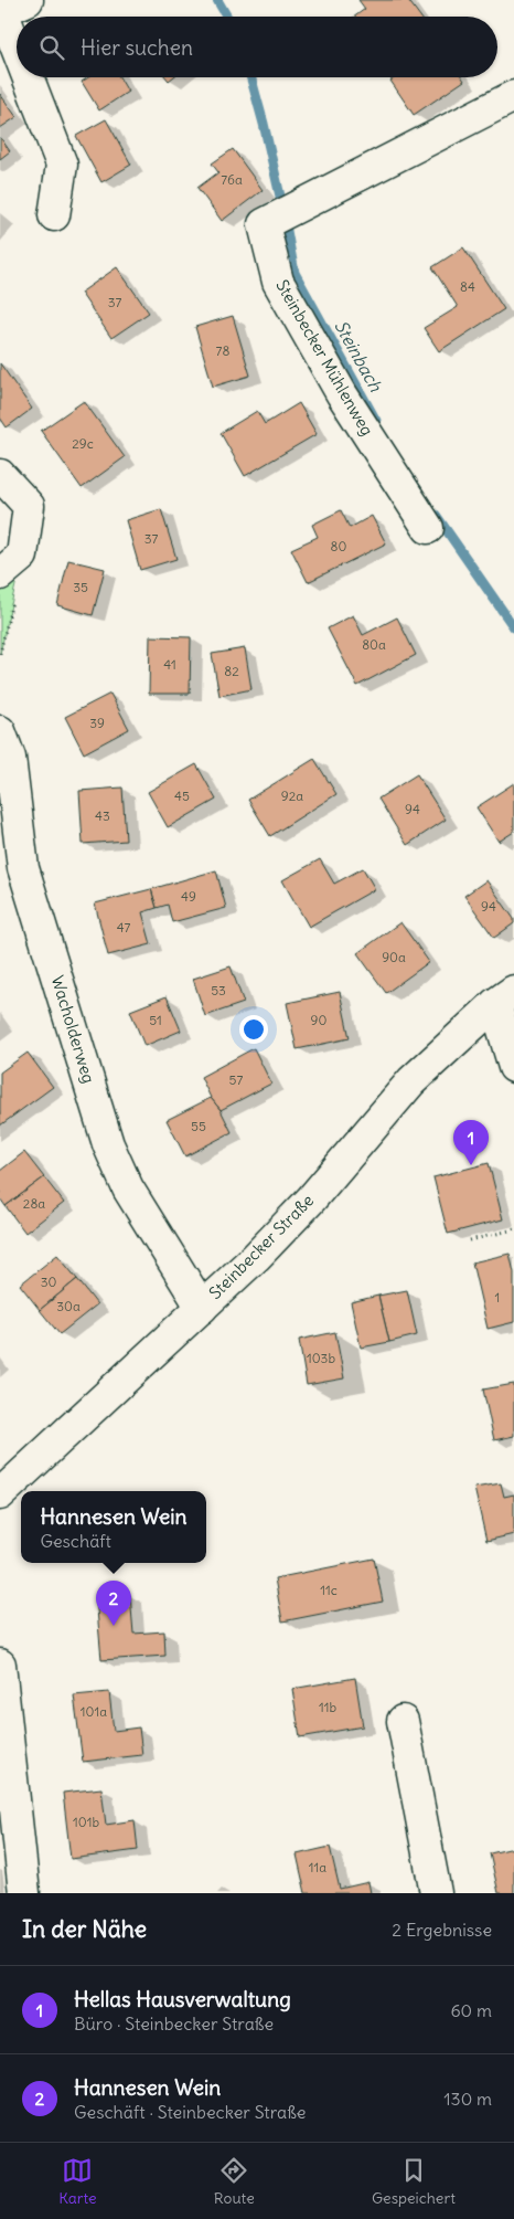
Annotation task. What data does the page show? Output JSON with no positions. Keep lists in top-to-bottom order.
{
  "streets": {
    "street": ["Steinbecker Mühlenweg", "Wacholderweg", "Steinbecker Straße"]
  },
  "crossings": [
    ["Wacholderweg", "Steinbecker Straße"]
  ],
  "water": ["Steinbach"],
  "house_numbers": [
    "76a",
    "84",
    "37",
    "78",
    "29c",
    "37",
    "80",
    "35",
    "80a",
    "41",
    "82",
    "39",
    "45",
    "92a",
    "94",
    "43",
    "49",
    "94",
    "47",
    "90a",
    "53",
    "51",
    "90",
    "57",
    "55",
    "28a",
    "30",
    "1",
    "30a",
    "103b",
    "11c",
    "11b",
    "101a",
    "101b",
    "11a"
  ],
  "page": {
    "search": "Hier suchen",
    "pins": ["1", "2"],
    "popup": ["Hannesen Wein", "Geschäft"],
    "heading": ["In der Nähe", "2 Ergebnisse"],
    "list": [
      {
        "mark": "1",
        "name": "Hellas Hausverwaltung",
        "note": "Büro · Steinbecker Straße",
        "value": "60 m"
      },
      {
        "mark": "2",
        "name": "Hannesen Wein",
        "note": "Geschäft · Steinbecker Straße",
        "value": "130 m"
      }
    ],
    "nav": ["Karte", "Route", "Gespeichert"]
  }
}
